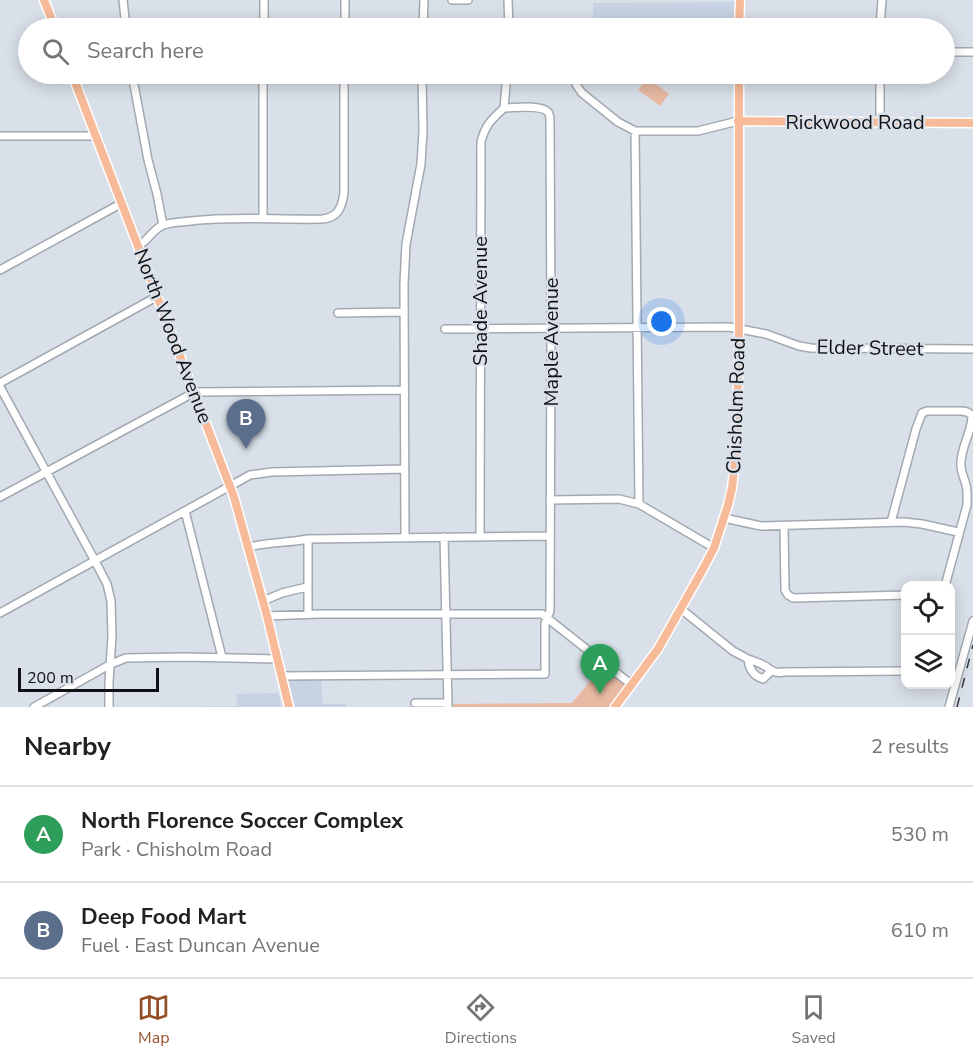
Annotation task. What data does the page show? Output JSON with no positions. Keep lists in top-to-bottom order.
{
  "streets": {
    "main road": ["Rickwood Road", "North Wood Avenue", "Chisholm Road"],
    "street": ["Shade Avenue", "Maple Avenue", "Elder Street"]
  },
  "crossings": [
    ["Rickwood Road", "Chisholm Road"],
    ["Shade Avenue", "Maple Avenue"],
    ["Shade Avenue", "Elder Street"],
    ["Maple Avenue", "Elder Street"],
    ["Elder Street", "Chisholm Road"]
  ],
  "scale_bar": "200 m",
  "page": {
    "search": "Search here",
    "pins": ["B", "A"],
    "scale": "200 m",
    "heading": ["Nearby", "2 results"],
    "list": [
      {
        "mark": "A",
        "name": "North Florence Soccer Complex",
        "note": "Park · Chisholm Road",
        "value": "530 m"
      },
      {
        "mark": "B",
        "name": "Deep Food Mart",
        "note": "Fuel · East Duncan Avenue",
        "value": "610 m"
      }
    ],
    "nav": ["Map", "Directions", "Saved"]
  }
}
